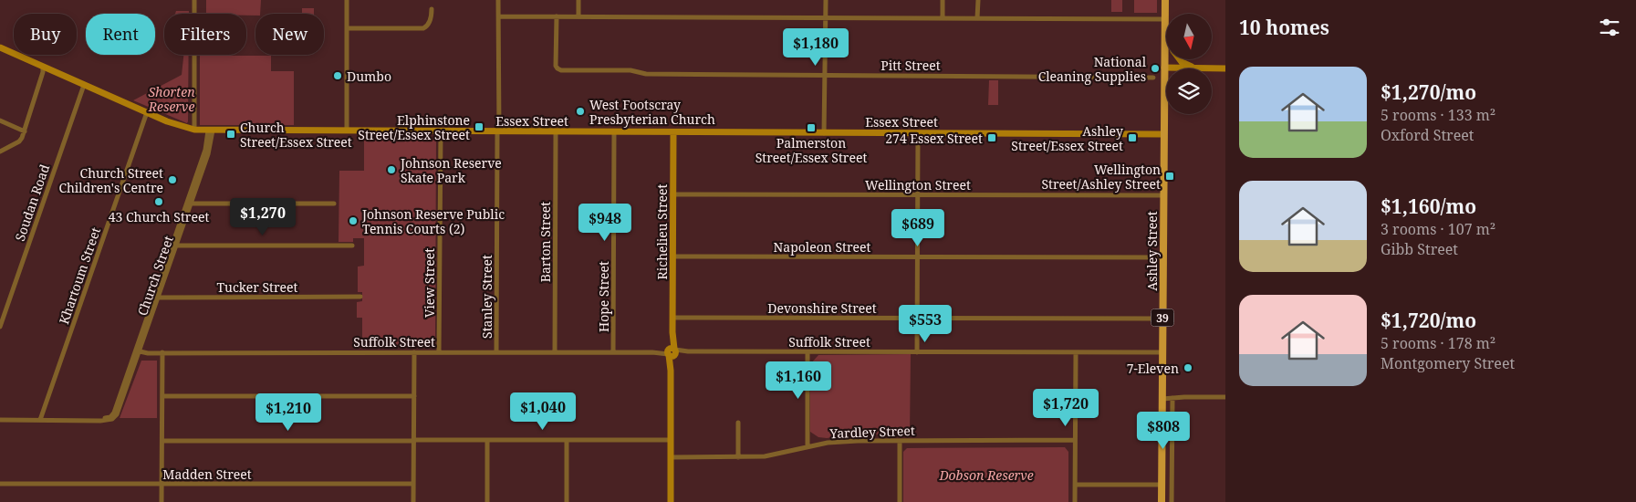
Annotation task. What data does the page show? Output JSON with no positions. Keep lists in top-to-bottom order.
{
  "streets": {
    "main road": ["Ashley Street", "39"],
    "street": [
      "Pitt Street",
      "Essex Street",
      "Wellington Street",
      "Soudan Road",
      "Richelieu Street",
      "Barton Street",
      "Napoleon Street",
      "Khartoum Street",
      "Church Street",
      "View Street",
      "Tucker Street",
      "Stanley Street",
      "Hope Street",
      "Devonshire Street",
      "Suffolk Street",
      "Yardley Street",
      "Madden Street"
    ]
  },
  "crossings": [
    ["Essex Street", "Soudan Road"],
    ["Essex Street", "Richelieu Street"],
    ["Essex Street", "Barton Street"],
    ["Essex Street", "Ashley Street"],
    ["Essex Street", "Khartoum Street"],
    ["Essex Street", "Church Street"],
    ["Essex Street", "View Street"],
    ["Essex Street", "Stanley Street"],
    ["Essex Street", "Hope Street"],
    ["Wellington Street", "Richelieu Street"],
    ["Wellington Street", "Ashley Street"],
    ["Richelieu Street", "Napoleon Street"],
    ["Richelieu Street", "Devonshire Street"],
    ["Richelieu Street", "Suffolk Street"],
    ["Richelieu Street", "Yardley Street"],
    ["Barton Street", "Suffolk Street"],
    ["Napoleon Street", "Ashley Street"],
    ["Ashley Street", "Devonshire Street"],
    ["Ashley Street", "Suffolk Street"],
    ["Khartoum Street", "Church Street"],
    ["Church Street", "Tucker Street"],
    ["Church Street", "Suffolk Street"],
    ["View Street", "Suffolk Street"],
    ["Stanley Street", "Suffolk Street"],
    ["Hope Street", "Suffolk Street"]
  ],
  "parks": ["Shorten Reserve", "Dobson Reserve"],
  "places": {
    "other": [
      "National Cleaning Supplies",
      "Dumbo",
      "West Footscray Presbyterian Church",
      "Johnson Reserve Skate Park",
      "Church Street Children's Centre",
      "43 Church Street",
      "Johnson Reserve Public Tennis Courts (2)",
      "7-Eleven"
    ],
    "transit": [
      "Elphinstone Street/Essex Street",
      "Palmerston Street/Essex Street",
      "Church Street/Essex Street",
      "274 Essex Street",
      "Ashley Street/Essex Street",
      "Wellington Street/Ashley Street"
    ]
  },
  "north": "bottom",
  "page": {
    "heading": "10 homes",
    "chip": [
      "Buy",
      "Rent",
      "Filters",
      "New"
    ],
    "price": [
      "$1,180",
      "$1,270",
      "$948",
      "$689",
      "$553",
      "$1,160",
      "$1,720",
      "$1,040",
      "$1,210",
      "$808"
    ],
    "list": [
      {
        "name": "$1,270/mo",
        "note": "5 rooms · 133 m² · Oxford Street"
      },
      {
        "name": "$1,160/mo",
        "note": "3 rooms · 107 m² · Gibb Street"
      },
      {
        "name": "$1,720/mo",
        "note": "5 rooms · 178 m² · Montgomery Street"
      }
    ]
  }
}
